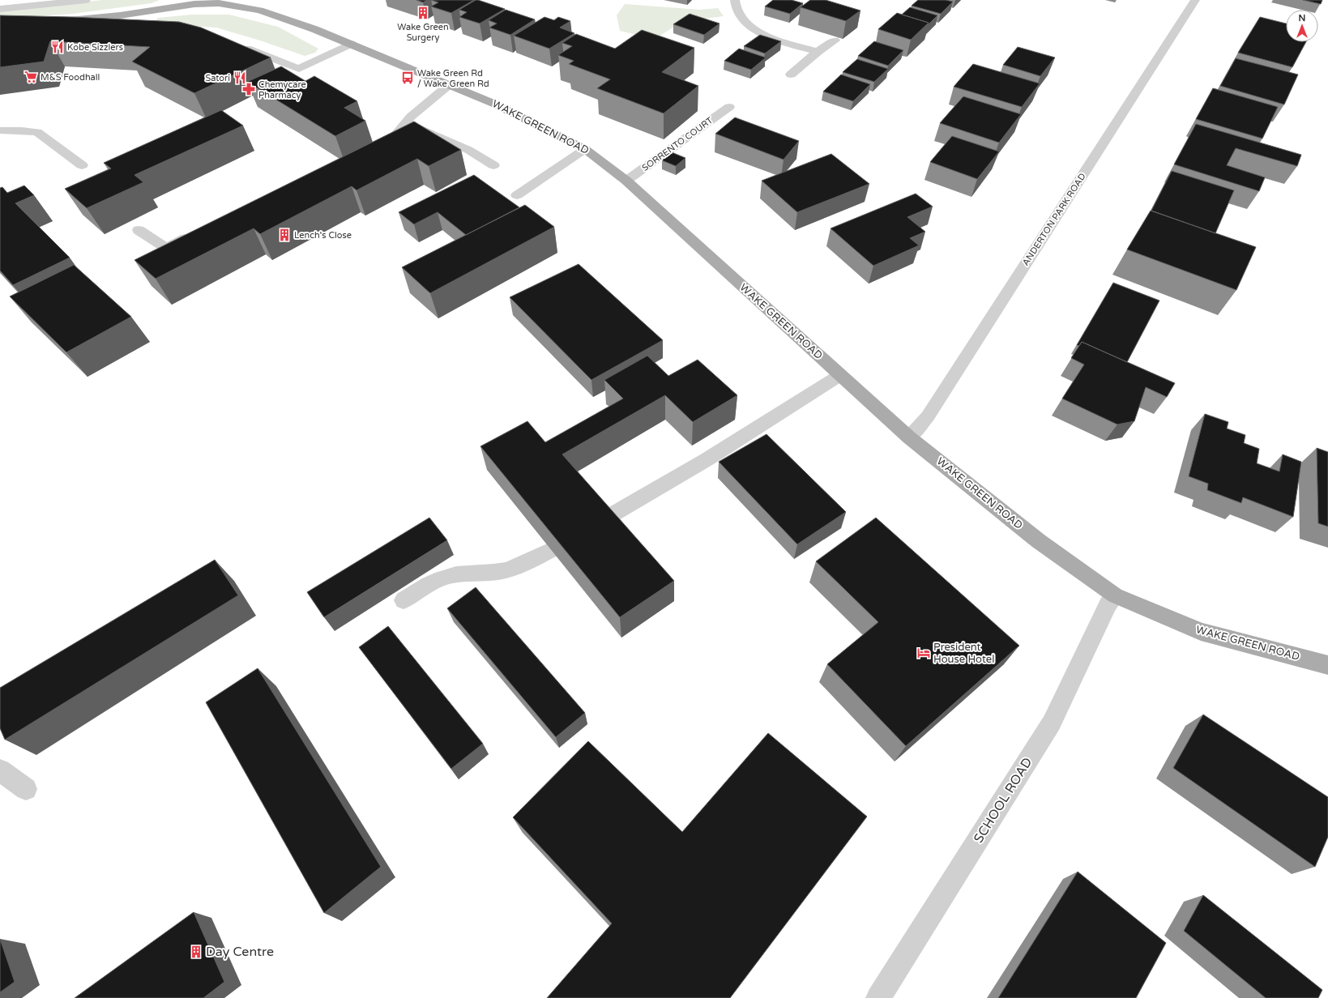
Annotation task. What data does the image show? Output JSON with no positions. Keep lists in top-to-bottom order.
{
  "streets": {
    "main road": ["WAKE GREEN ROAD"],
    "street": ["SORRENTO COURT", "ANDERTON PARK ROAD", "SCHOOL ROAD"]
  },
  "crossings": [
    ["WAKE GREEN ROAD", "SORRENTO COURT"],
    ["WAKE GREEN ROAD", "ANDERTON PARK ROAD"],
    ["WAKE GREEN ROAD", "SCHOOL ROAD"]
  ],
  "places": {
    "building": ["Wake Green Surgery", "Lench's Close", "Day Centre"],
    "restaurant": ["Kobe Sizzlers", "Satori"],
    "supermarket": ["M&S Foodhall"],
    "bus stop": ["Wake Green Rd / Wake Green Rd"],
    "pharmacy": ["Chemycare Pharmacy"],
    "hotel": ["President House Hotel"]
  },
  "north": "top"
}
